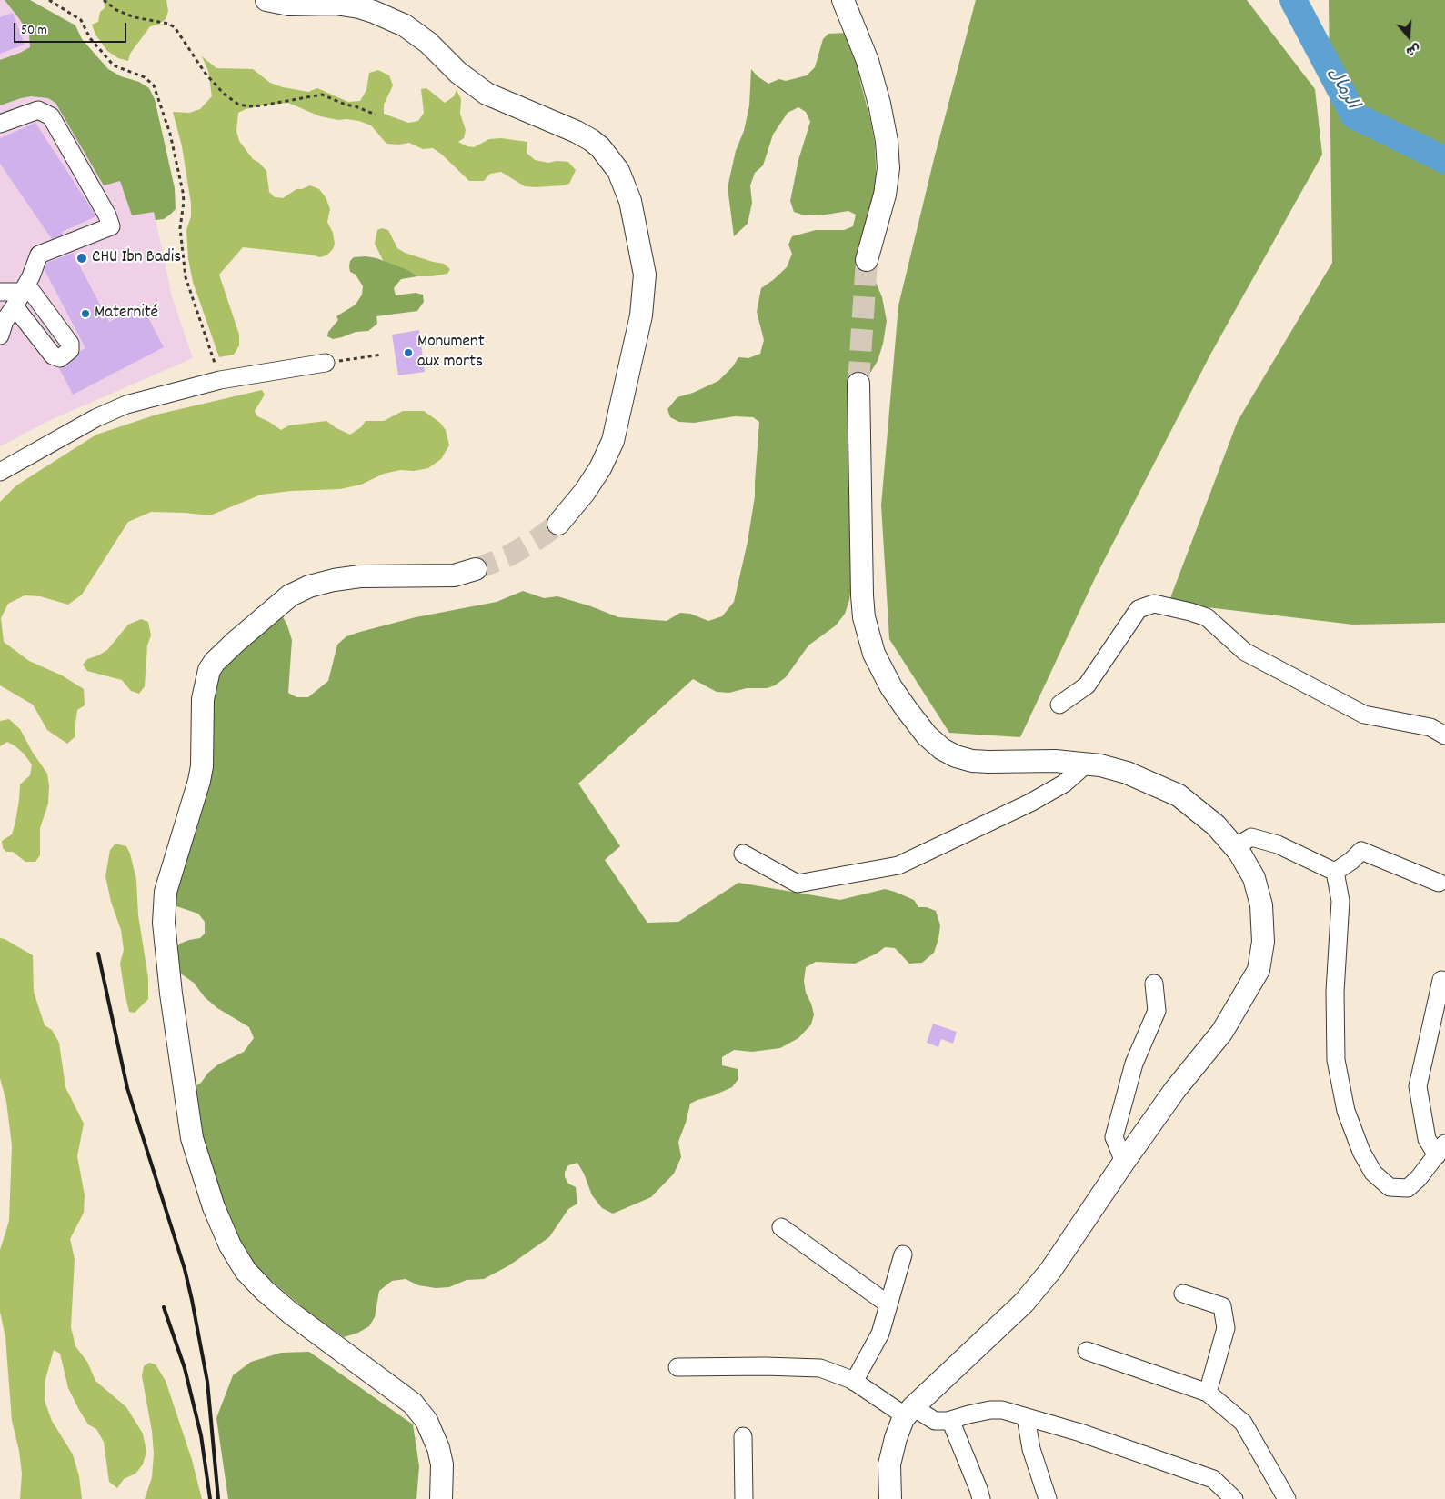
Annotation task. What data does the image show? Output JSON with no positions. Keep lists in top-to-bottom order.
{
  "water": ["الرمال"],
  "places": ["CHU Ibn Badis", "Maternité", "Monument aux morts"],
  "scale_bar": "50 m",
  "north": "bottom"
}
